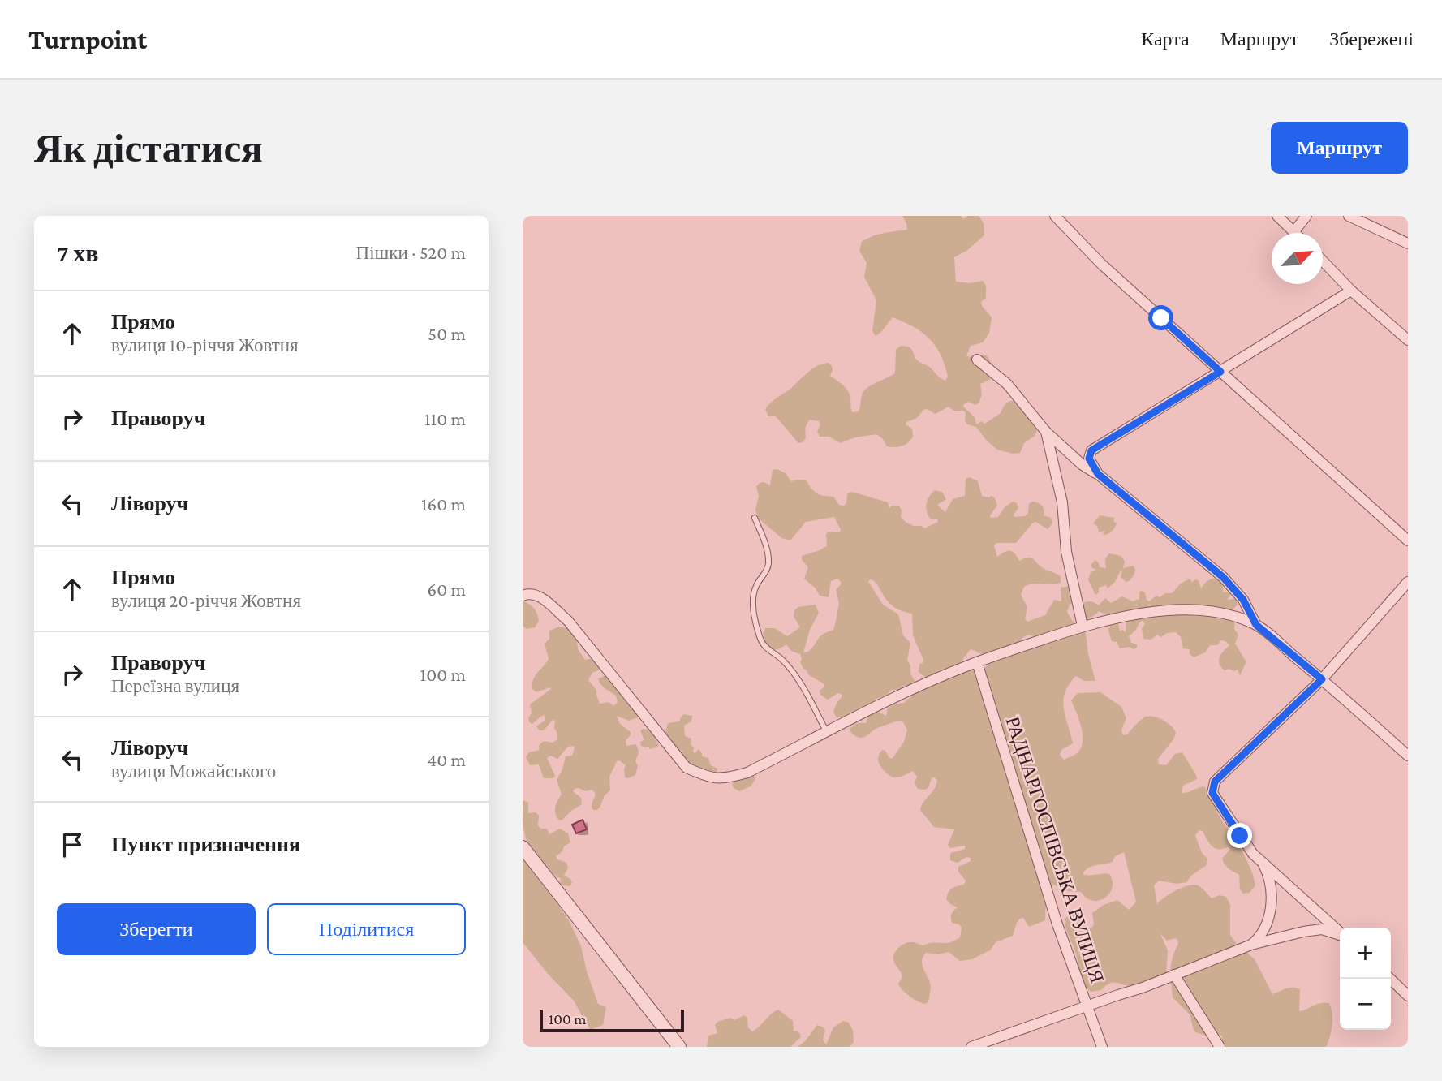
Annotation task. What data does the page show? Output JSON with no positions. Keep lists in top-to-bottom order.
{
  "streets": {
    "street": ["РАДНАРГОСПІВСЬКА ВУЛИЦЯ"]
  },
  "scale_bar": "100 m",
  "north": "top right",
  "page": {
    "header": "Turnpoint",
    "nav": ["Карта", "Маршрут", "Збережені"],
    "buttons": [
      "Маршрут",
      ["Зберегти", "Поділитися"]
    ],
    "title": "Як дістатися",
    "heading": ["7 хв", "Пішки · 520 m"],
    "list": [
      ["Прямо", "вулиця 10-річчя Жовтня", "50 m"],
      ["Праворуч", "110 m"],
      ["Ліворуч", "160 m"],
      ["Прямо", "вулиця 20-річчя Жовтня", "60 m"],
      ["Праворуч", "Переїзна вулиця", "100 m"],
      ["Ліворуч", "вулиця Можайського", "40 m"],
      "Пункт призначення"
    ],
    "map_buttons": ["+", "−"],
    "scale": "100 m"
  }
}
